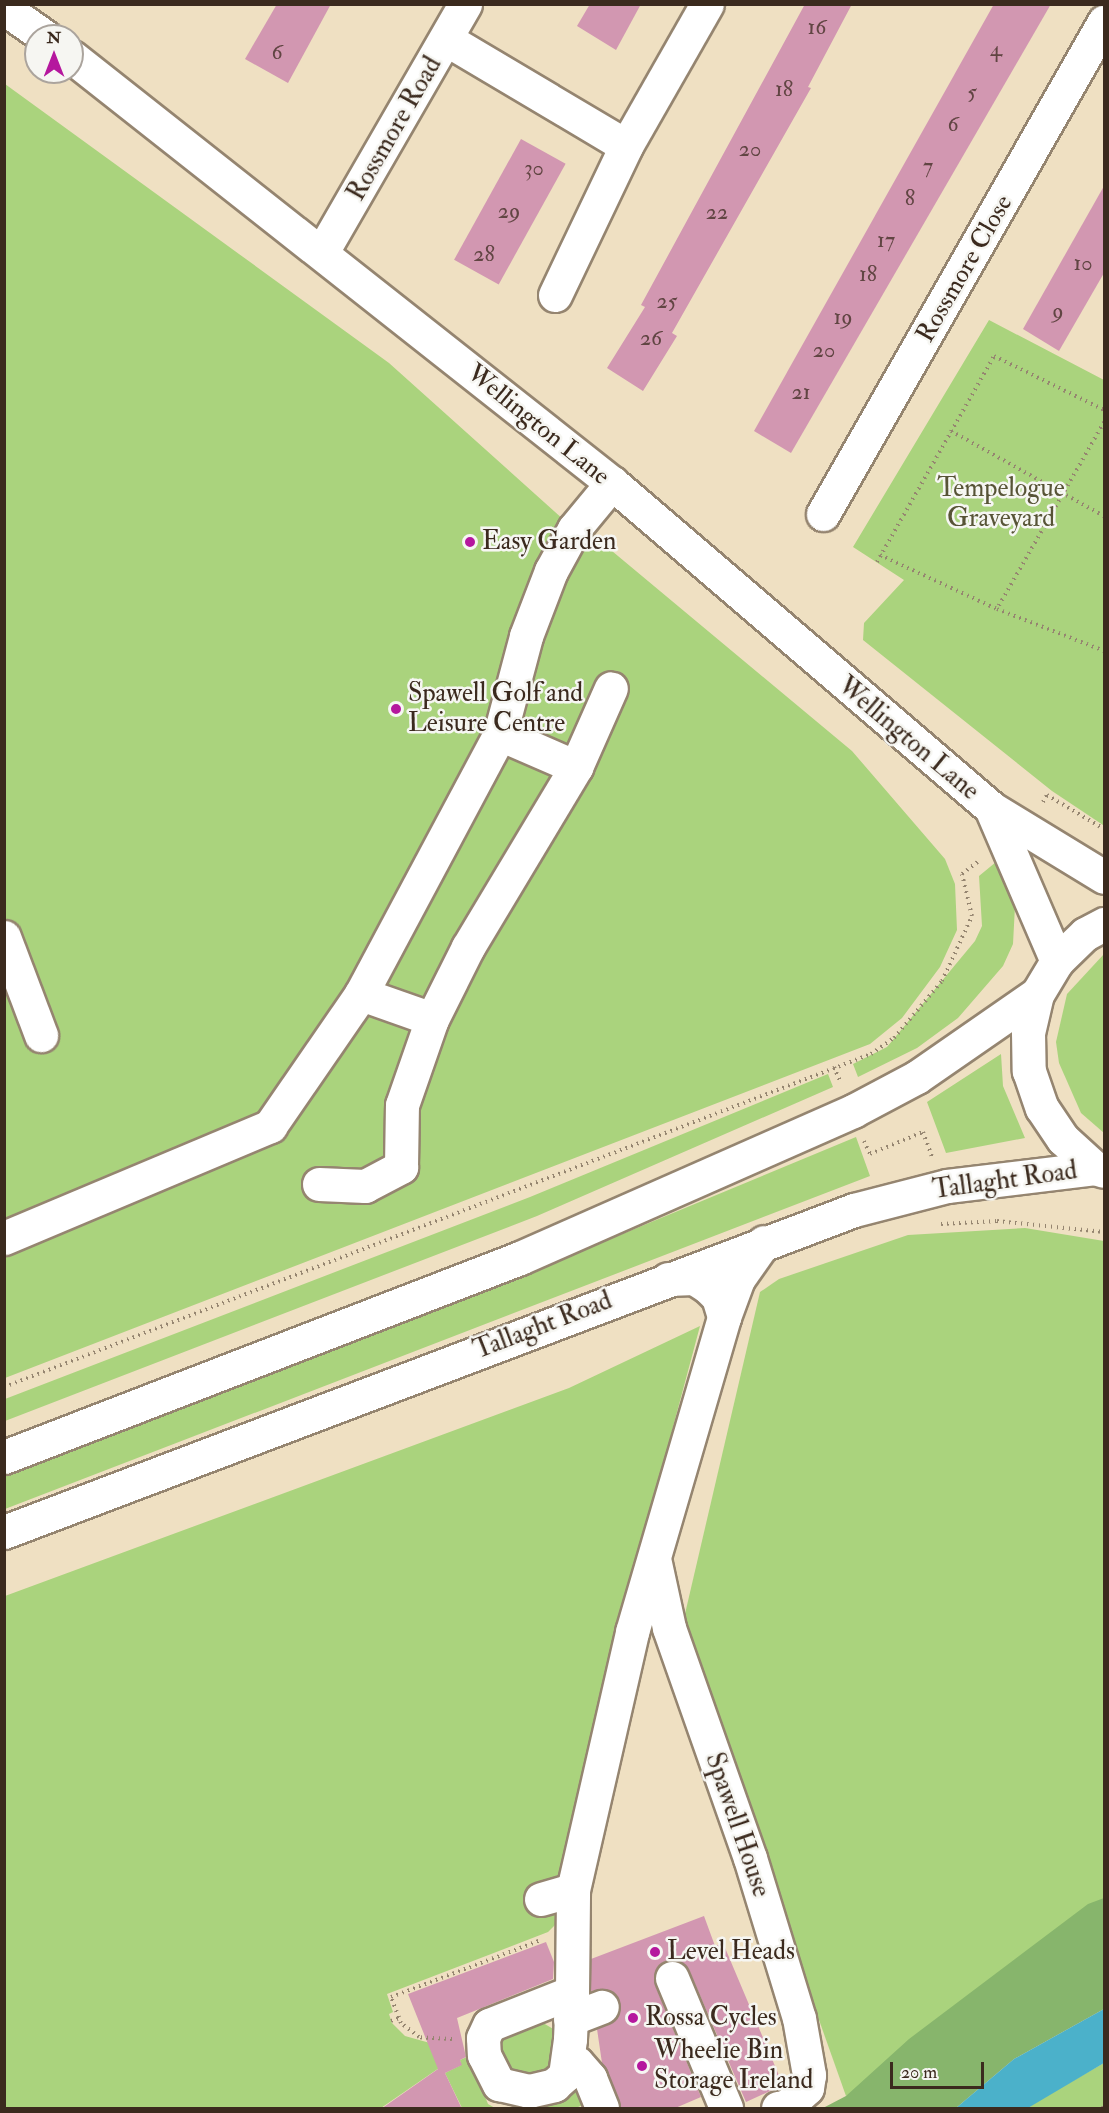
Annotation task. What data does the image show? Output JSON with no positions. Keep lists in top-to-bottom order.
{
  "streets": {
    "street": [
      "Rossmore Road",
      "Rossmore Close",
      "Wellington Lane",
      "Tallaght Road",
      "Spawell House"
    ]
  },
  "crossings": [
    ["Rossmore Road", "Wellington Lane"],
    ["Tallaght Road", "Spawell House"]
  ],
  "parks": ["Tempelogue Graveyard"],
  "places": [
    "Easy Garden",
    "Spawell Golf and Leisure Centre",
    "Level Heads",
    "Rossa Cycles",
    "Wheelie Bin Storage Ireland"
  ],
  "house_numbers": [
    "16",
    "4",
    "6",
    "18",
    "5",
    "6",
    "20",
    "7",
    "30",
    "8",
    "29",
    "22",
    "17",
    "28",
    "10",
    "18",
    "25",
    "9",
    "19",
    "26",
    "20",
    "21"
  ],
  "scale_bar": "20 m",
  "north": "top"
}
